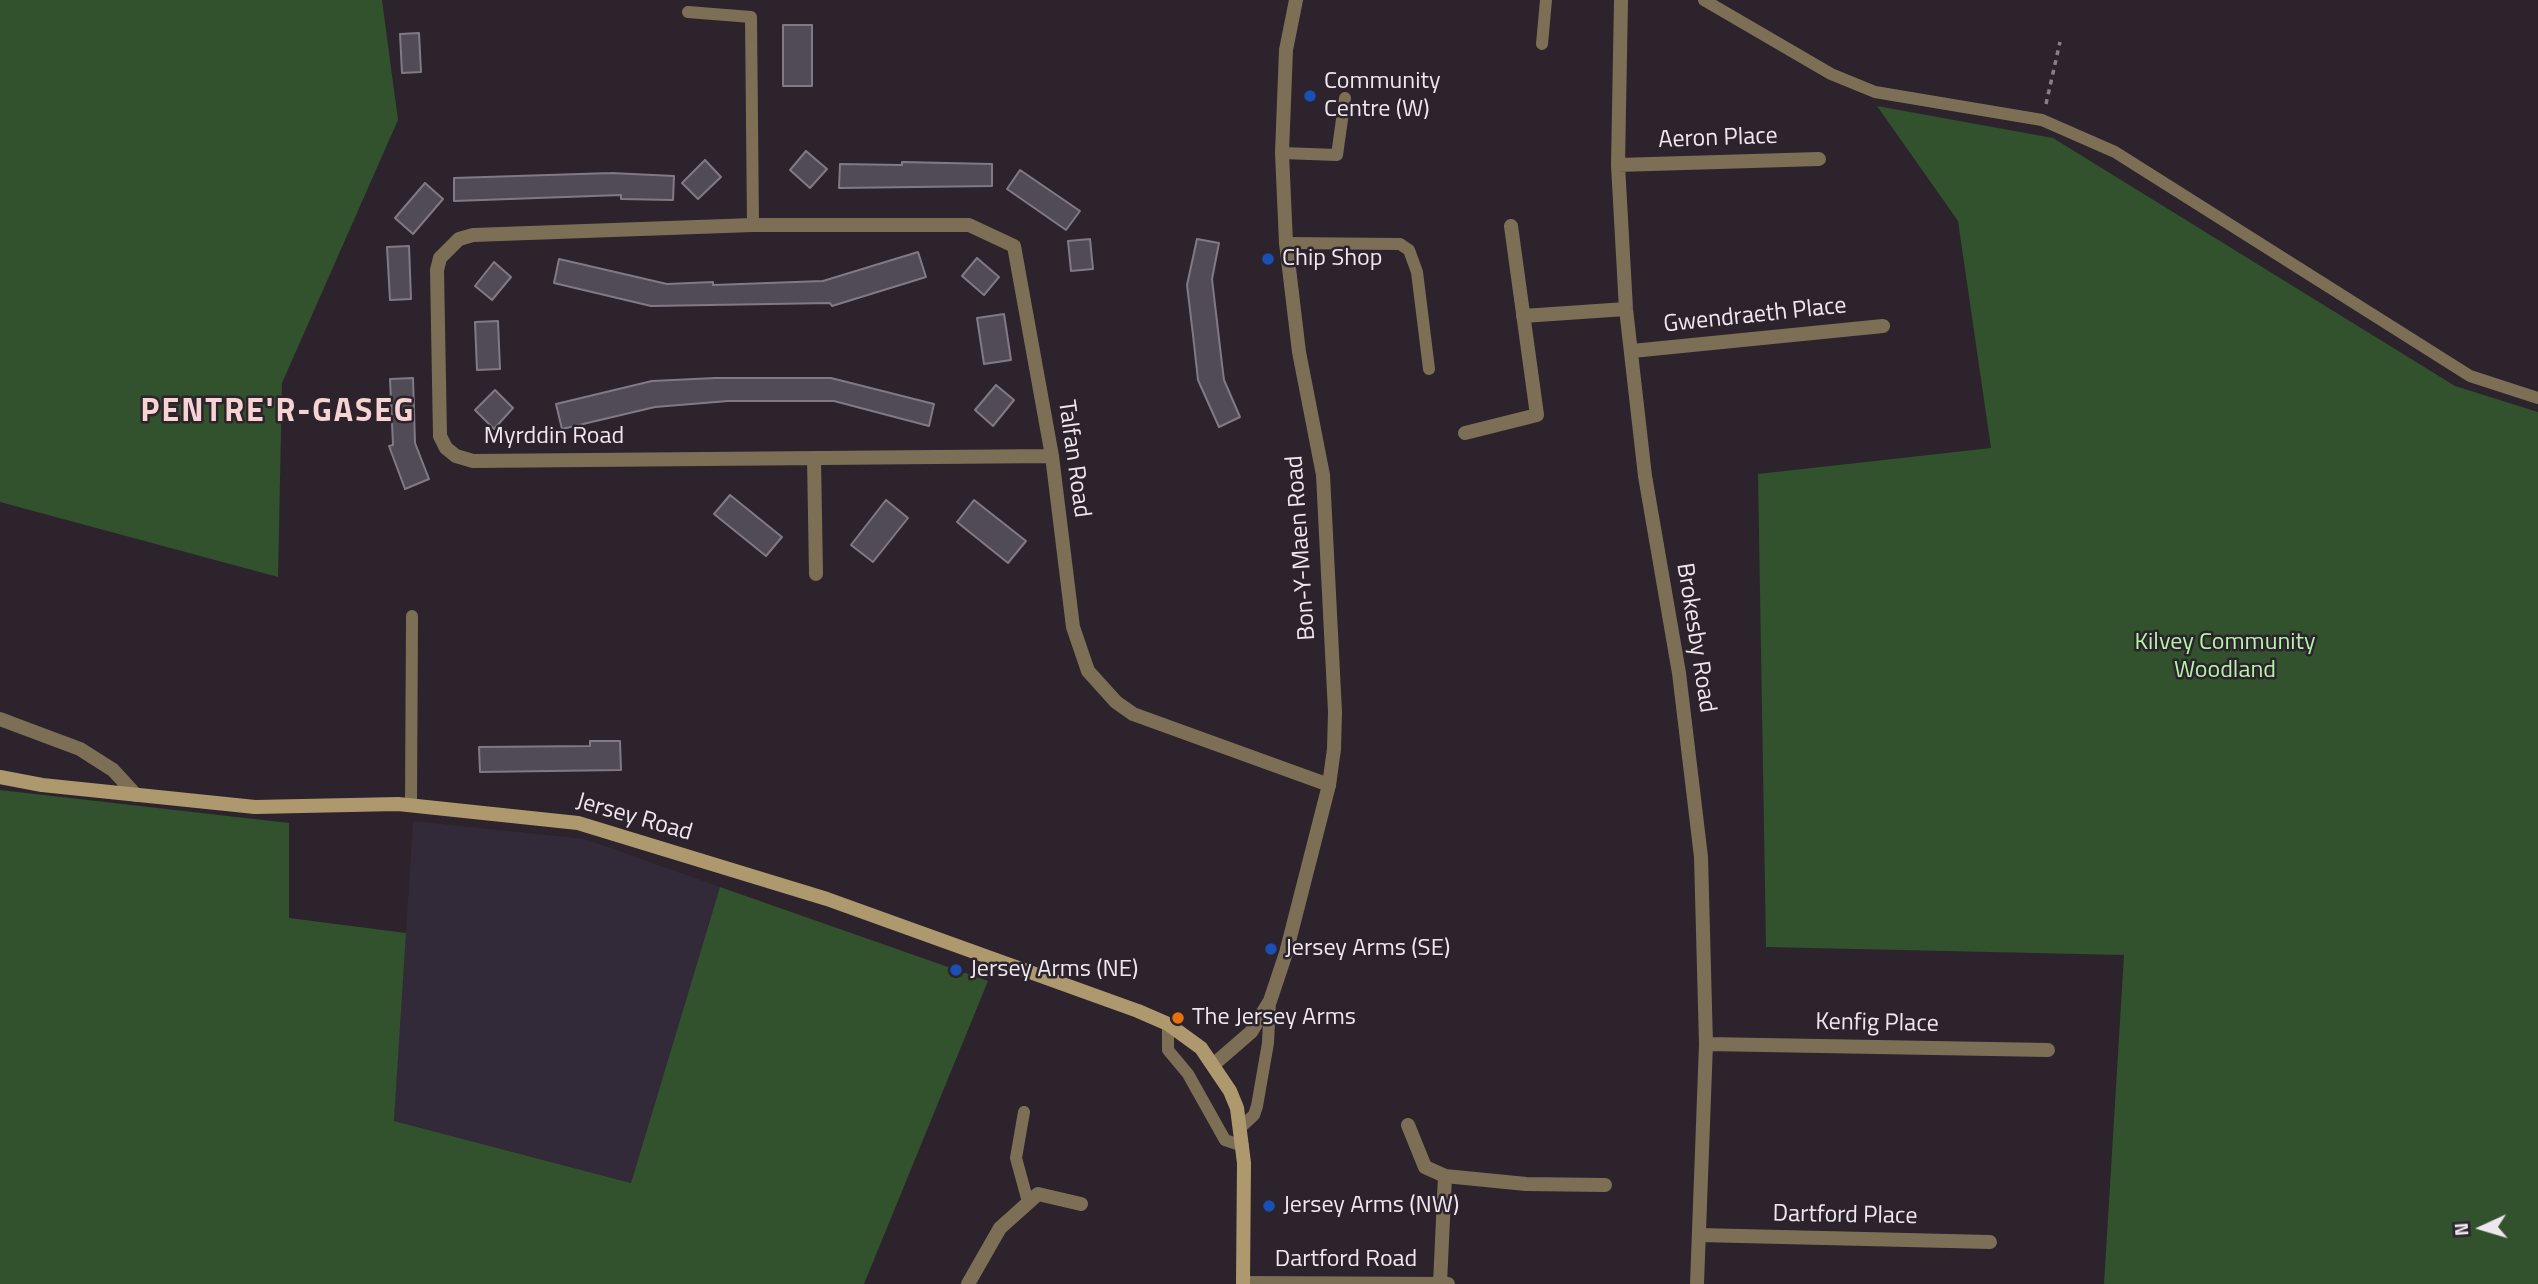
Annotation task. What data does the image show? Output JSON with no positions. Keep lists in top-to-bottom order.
{
  "streets": {
    "main road": ["Jersey Road"],
    "street": [
      "Aeron Place",
      "Gwendraeth Place",
      "Myrddin Road",
      "Talfan Road",
      "Bon-Y-Maen Road",
      "Brokesby Road",
      "Kenfig Place",
      "Dartford Place",
      "Dartford Road"
    ]
  },
  "crossings": [
    ["Aeron Place", "Brokesby Road"],
    ["Gwendraeth Place", "Brokesby Road"],
    ["Myrddin Road", "Talfan Road"],
    ["Talfan Road", "Bon-Y-Maen Road"],
    ["Bon-Y-Maen Road", "Jersey Road"],
    ["Brokesby Road", "Kenfig Place"],
    ["Brokesby Road", "Dartford Place"],
    ["Jersey Road", "Dartford Road"]
  ],
  "districts": ["PENTRE'R-GASEG"],
  "parks": ["Kilvey Community Woodland"],
  "places": [
    "Community Centre (W)",
    "Chip Shop",
    "Jersey Arms (SE)",
    "Jersey Arms (NE)",
    "The Jersey Arms",
    "Jersey Arms (NW)"
  ],
  "north": "left"
}
